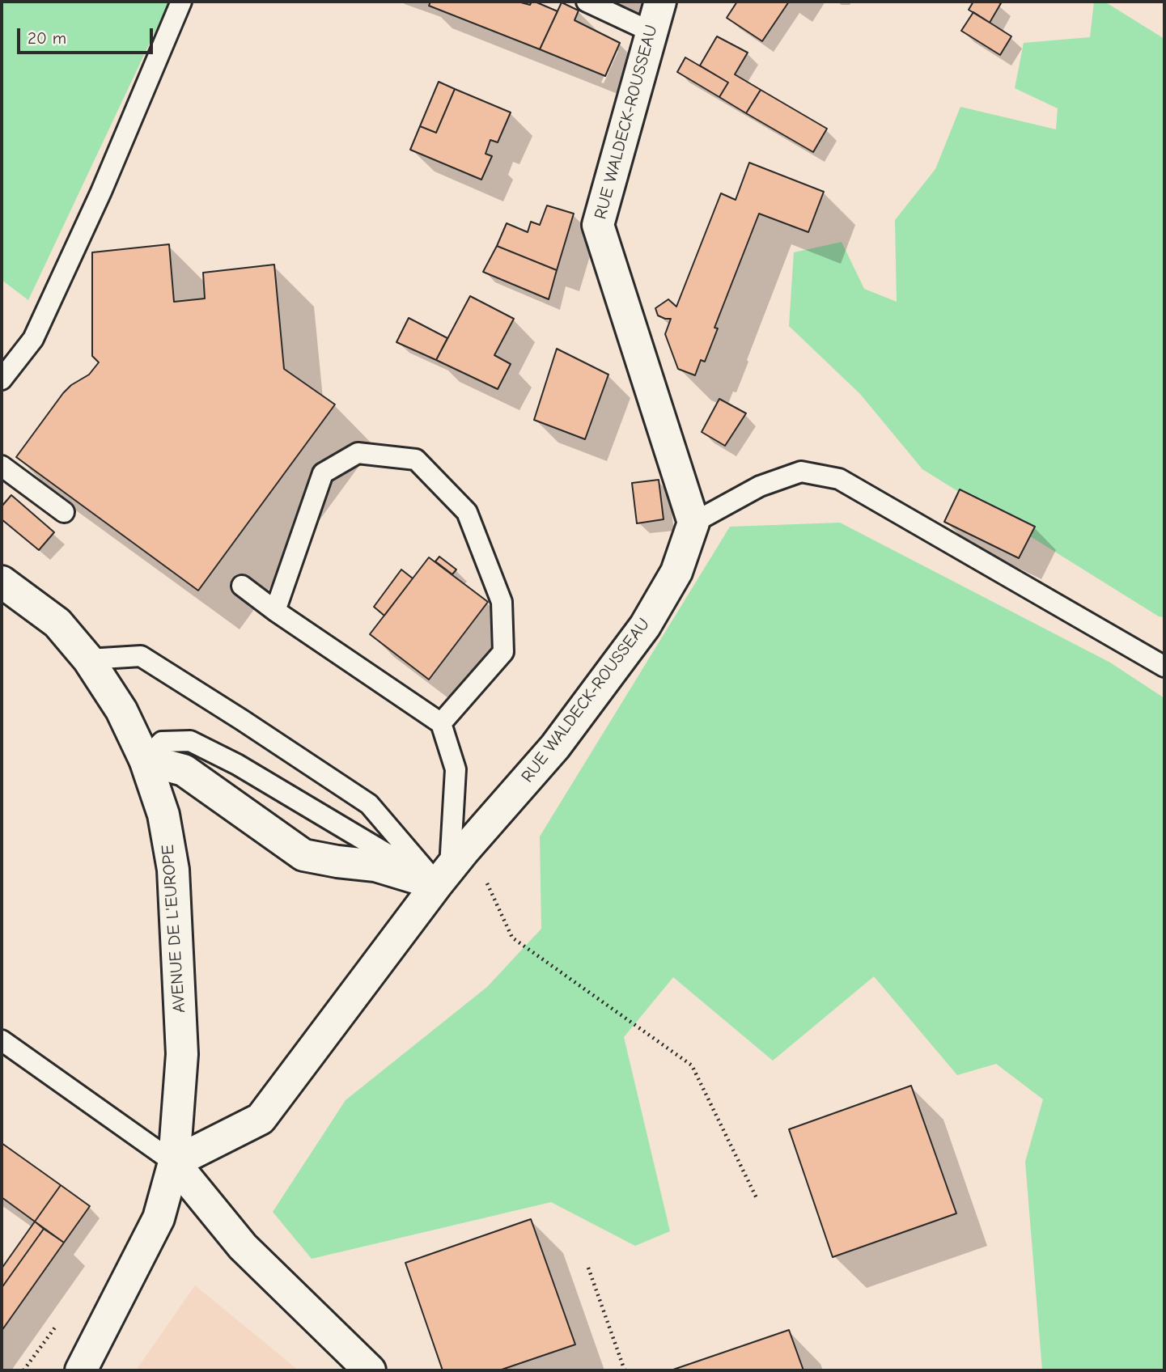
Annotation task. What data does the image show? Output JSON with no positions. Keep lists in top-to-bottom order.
{
  "streets": {
    "street": ["RUE WALDECK-ROUSSEAU", "AVENUE DE L'EUROPE"]
  },
  "crossings": [
    ["RUE WALDECK-ROUSSEAU", "AVENUE DE L'EUROPE"]
  ],
  "scale_bar": "20 m"
}
